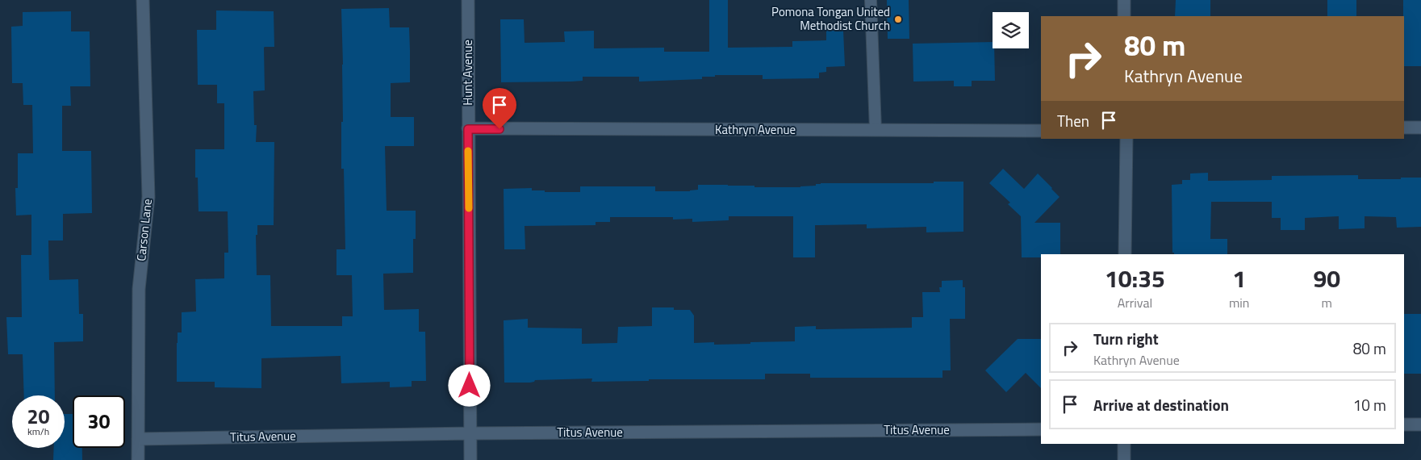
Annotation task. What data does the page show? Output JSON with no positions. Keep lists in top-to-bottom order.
{
  "streets": {
    "street": [
      "Hunt Avenue",
      "Kathryn Avenue",
      "Carson Lane",
      "Titus Avenue"
    ]
  },
  "crossings": [
    ["Hunt Avenue", "Kathryn Avenue"],
    ["Hunt Avenue", "Titus Avenue"],
    ["Carson Lane", "Titus Avenue"]
  ],
  "places": ["Pomona Tongan United Methodist Church"],
  "page": {
    "turn": ["80 m", "Kathryn Avenue"],
    "then": "Then",
    "eta": [
      "10:35",
      "Arrival",
      "1",
      "min",
      "90",
      "m"
    ],
    "list": [
      {
        "name": "Turn right",
        "note": "Kathryn Avenue",
        "value": "80 m"
      },
      {
        "name": "Arrive at destination",
        "value": "10 m"
      }
    ],
    "speed": "20 km/h",
    "limit": "30"
  }
}
